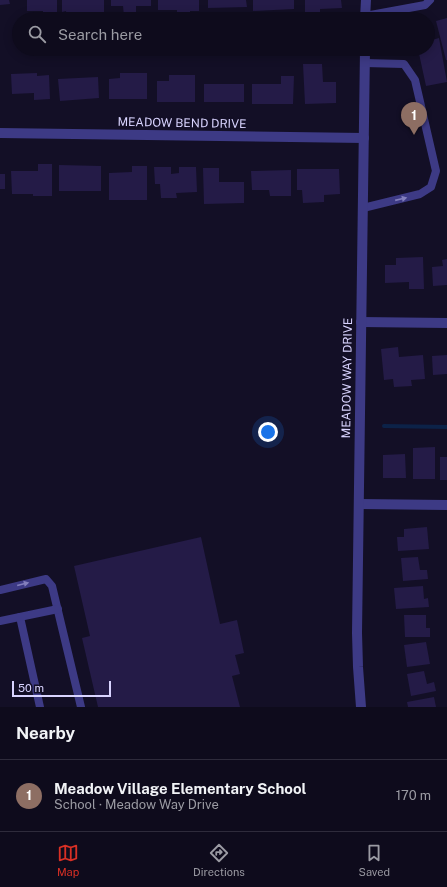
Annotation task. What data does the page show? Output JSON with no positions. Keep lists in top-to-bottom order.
{
  "streets": {
    "street": ["MEADOW BEND DRIVE", "MEADOW WAY DRIVE"]
  },
  "crossings": [
    ["MEADOW BEND DRIVE", "MEADOW WAY DRIVE"]
  ],
  "scale_bar": "50 m",
  "page": {
    "search": "Search here",
    "pins": "1",
    "scale": "50 m",
    "heading": "Nearby",
    "list": [
      {
        "mark": "1",
        "name": "Meadow Village Elementary School",
        "note": "School · Meadow Way Drive",
        "value": "170 m"
      }
    ],
    "nav": ["Map", "Directions", "Saved"]
  }
}
